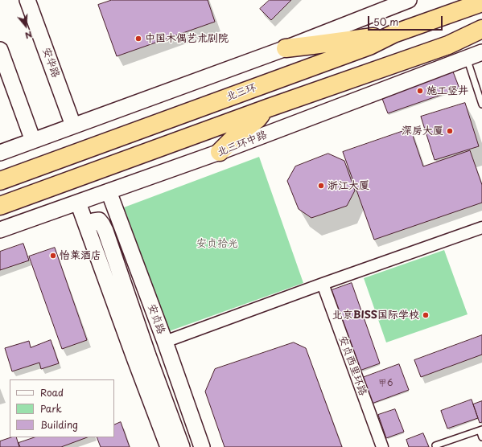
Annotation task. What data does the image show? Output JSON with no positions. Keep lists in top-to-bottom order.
{
  "streets": {
    "highway": ["北三环"],
    "street": [
      "安华路",
      "北三环中路",
      "安贞路",
      "安贞西里环路"
    ]
  },
  "crossings": [
    ["北三环中路", "安贞路"]
  ],
  "parks": ["安贞拾光"],
  "places": [
    "中国木偶艺术剧院",
    "施工竖井",
    "深房大厦",
    "浙江大厦",
    "怡莱酒店",
    "北京BISS国际学校"
  ],
  "house_numbers": ["甲6"],
  "legend": ["Road", "Park", "Building"],
  "scale_bar": "50 m",
  "north": "bottom"
}
